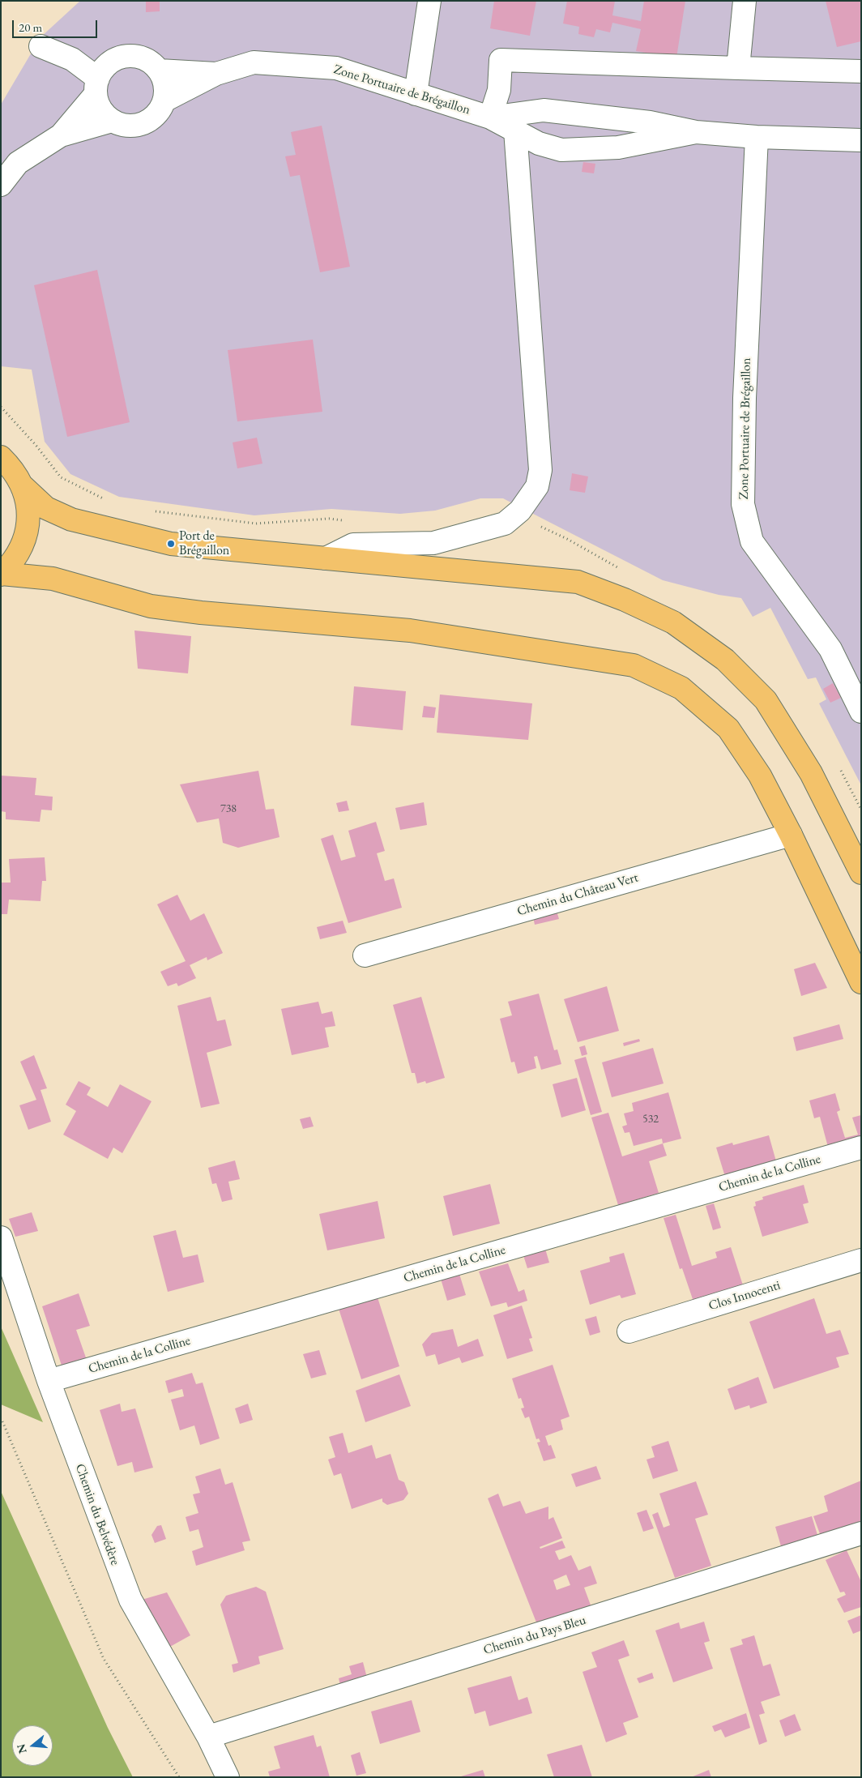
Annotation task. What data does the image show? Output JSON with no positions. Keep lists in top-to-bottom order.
{
  "streets": {
    "street": [
      "Zone Portuaire de Brégaillon",
      "Chemin du Château Vert",
      "Chemin de la Colline",
      "Clos Innocenti",
      "Chemin du Belvédère",
      "Chemin du Pays Bleu"
    ]
  },
  "crossings": [
    ["Chemin de la Colline", "Chemin du Belvédère"],
    ["Chemin du Belvédère", "Chemin du Pays Bleu"]
  ],
  "places": ["Port de Brégaillon"],
  "house_numbers": ["738", "532"],
  "scale_bar": "20 m",
  "north": "left"
}
